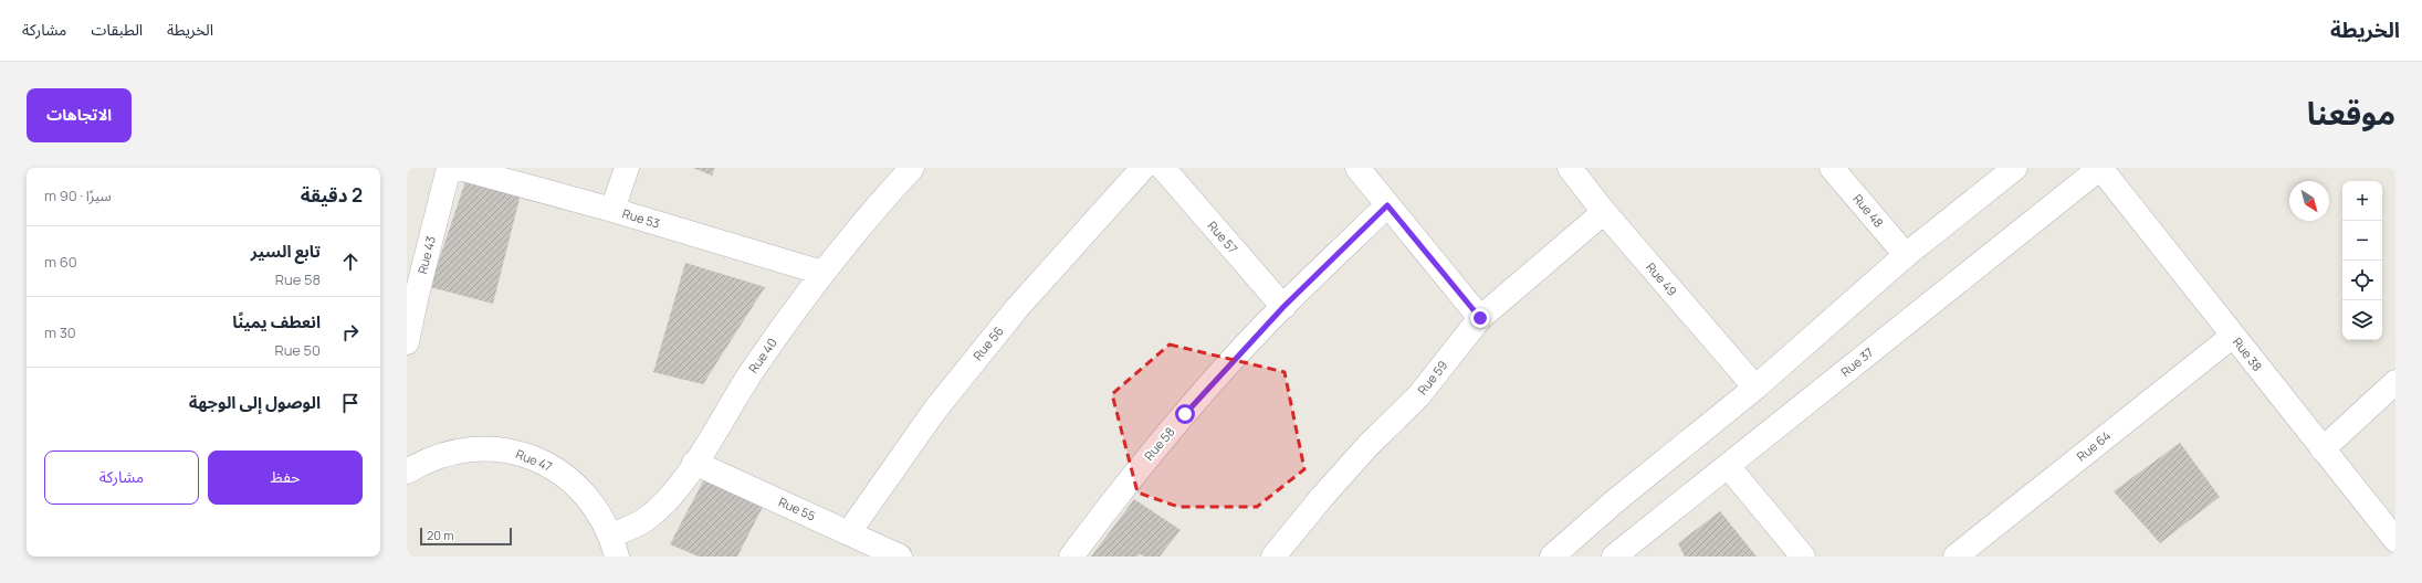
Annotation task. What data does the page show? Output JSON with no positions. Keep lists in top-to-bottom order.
{
  "streets": {
    "street": [
      "Rue 48",
      "Rue 53",
      "Rue 57",
      "Rue 43",
      "Rue 49",
      "Rue 56",
      "Rue 38",
      "Rue 40",
      "Rue 37",
      "Rue 59",
      "Rue 58",
      "Rue 64",
      "Rue 47",
      "Rue 55"
    ]
  },
  "crossings": [
    ["Rue 53", "Rue 40"],
    ["Rue 57", "Rue 58"],
    ["Rue 49", "Rue 59"],
    ["Rue 56", "Rue 55"],
    ["Rue 38", "Rue 37"],
    ["Rue 38", "Rue 64"],
    ["Rue 40", "Rue 47"],
    ["Rue 40", "Rue 55"]
  ],
  "scale_bar": "20 m",
  "north": "bottom right",
  "page": {
    "header": "الخريطة",
    "nav": ["الخريطة", "الطبقات", "مشاركة"],
    "title": "موقعنا",
    "buttons": [
      "الاتجاهات",
      ["حفظ", "مشاركة"]
    ],
    "heading": ["2 دقيقة", "سيرًا · 90 m"],
    "map_buttons": ["+", "−"],
    "list": [
      ["تابع السير", "Rue 58", "60 m"],
      ["انعطف يمينًا", "Rue 50", "30 m"],
      "الوصول إلى الوجهة"
    ],
    "scale": "20 m"
  }
}
